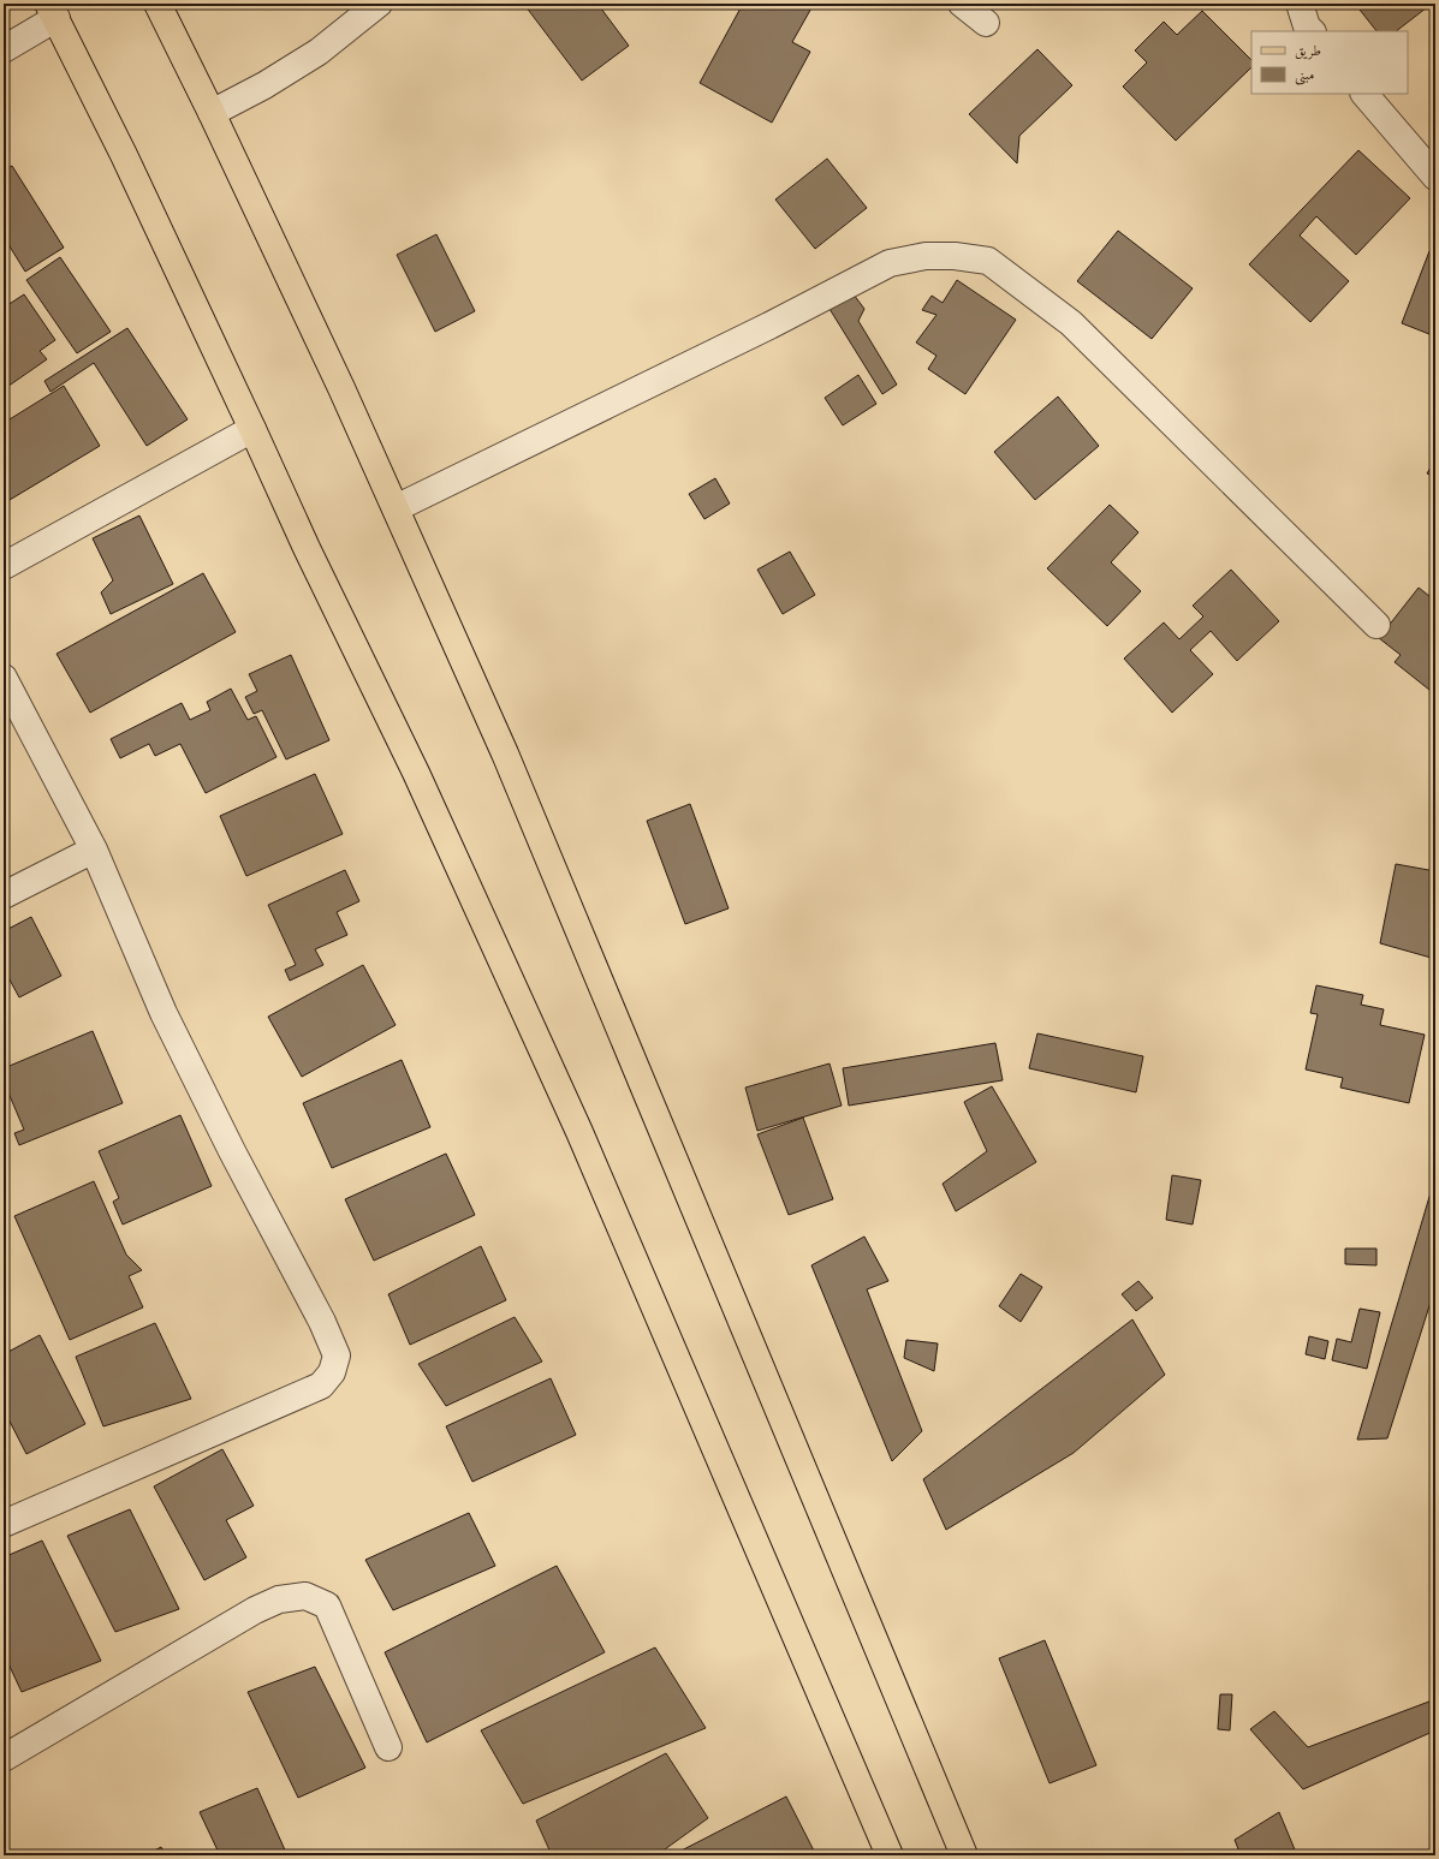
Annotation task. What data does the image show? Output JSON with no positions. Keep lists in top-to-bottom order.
{
  "legend": ["طريق", "مبنى"]
}
